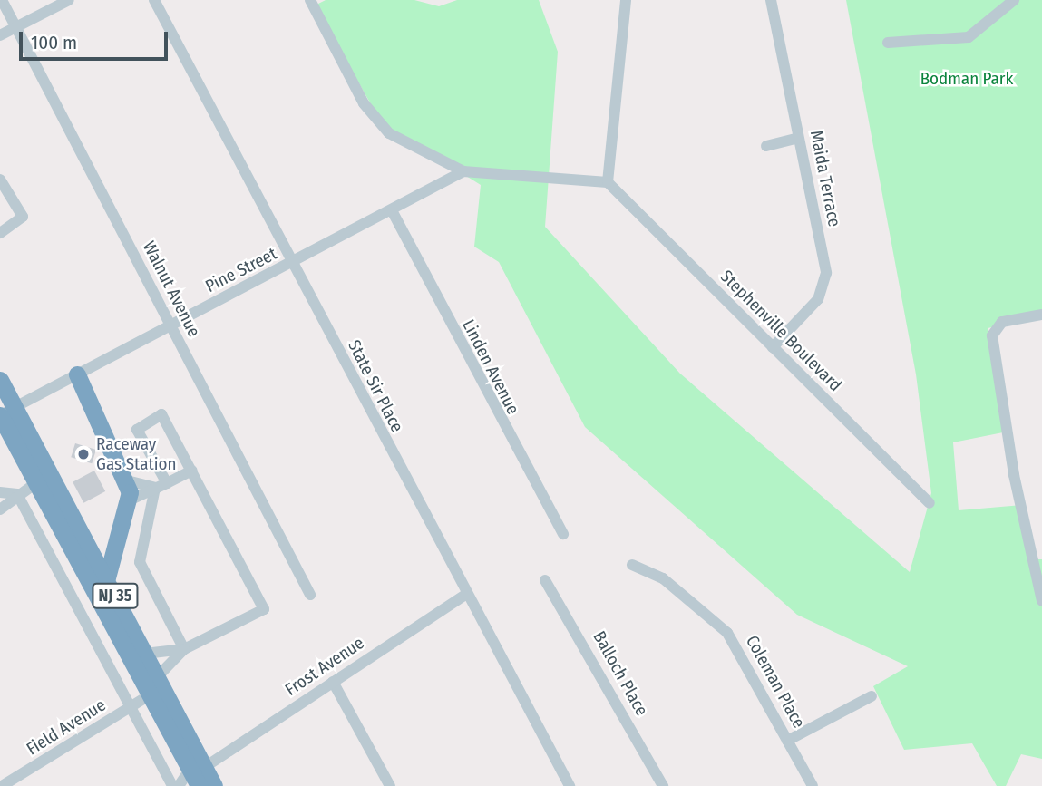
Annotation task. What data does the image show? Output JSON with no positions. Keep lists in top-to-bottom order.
{
  "streets": {
    "highway": ["NJ 35"],
    "street": [
      "Maida Terrace",
      "Pine Street",
      "Walnut Avenue",
      "Stephenville Boulevard",
      "Linden Avenue",
      "State Sir Place",
      "Frost Avenue",
      "Balloch Place",
      "Coleman Place",
      "Field Avenue"
    ]
  },
  "crossings": [
    ["Maida Terrace", "Stephenville Boulevard"],
    ["Pine Street", "Walnut Avenue"],
    ["Pine Street", "Linden Avenue"],
    ["Pine Street", "State Sir Place"],
    ["Pine Street", "NJ 35"],
    ["State Sir Place", "Frost Avenue"],
    ["NJ 35", "Frost Avenue"],
    ["NJ 35", "Field Avenue"]
  ],
  "parks": ["Bodman Park"],
  "places": ["Raceway Gas Station"],
  "scale_bar": "100 m"
}
